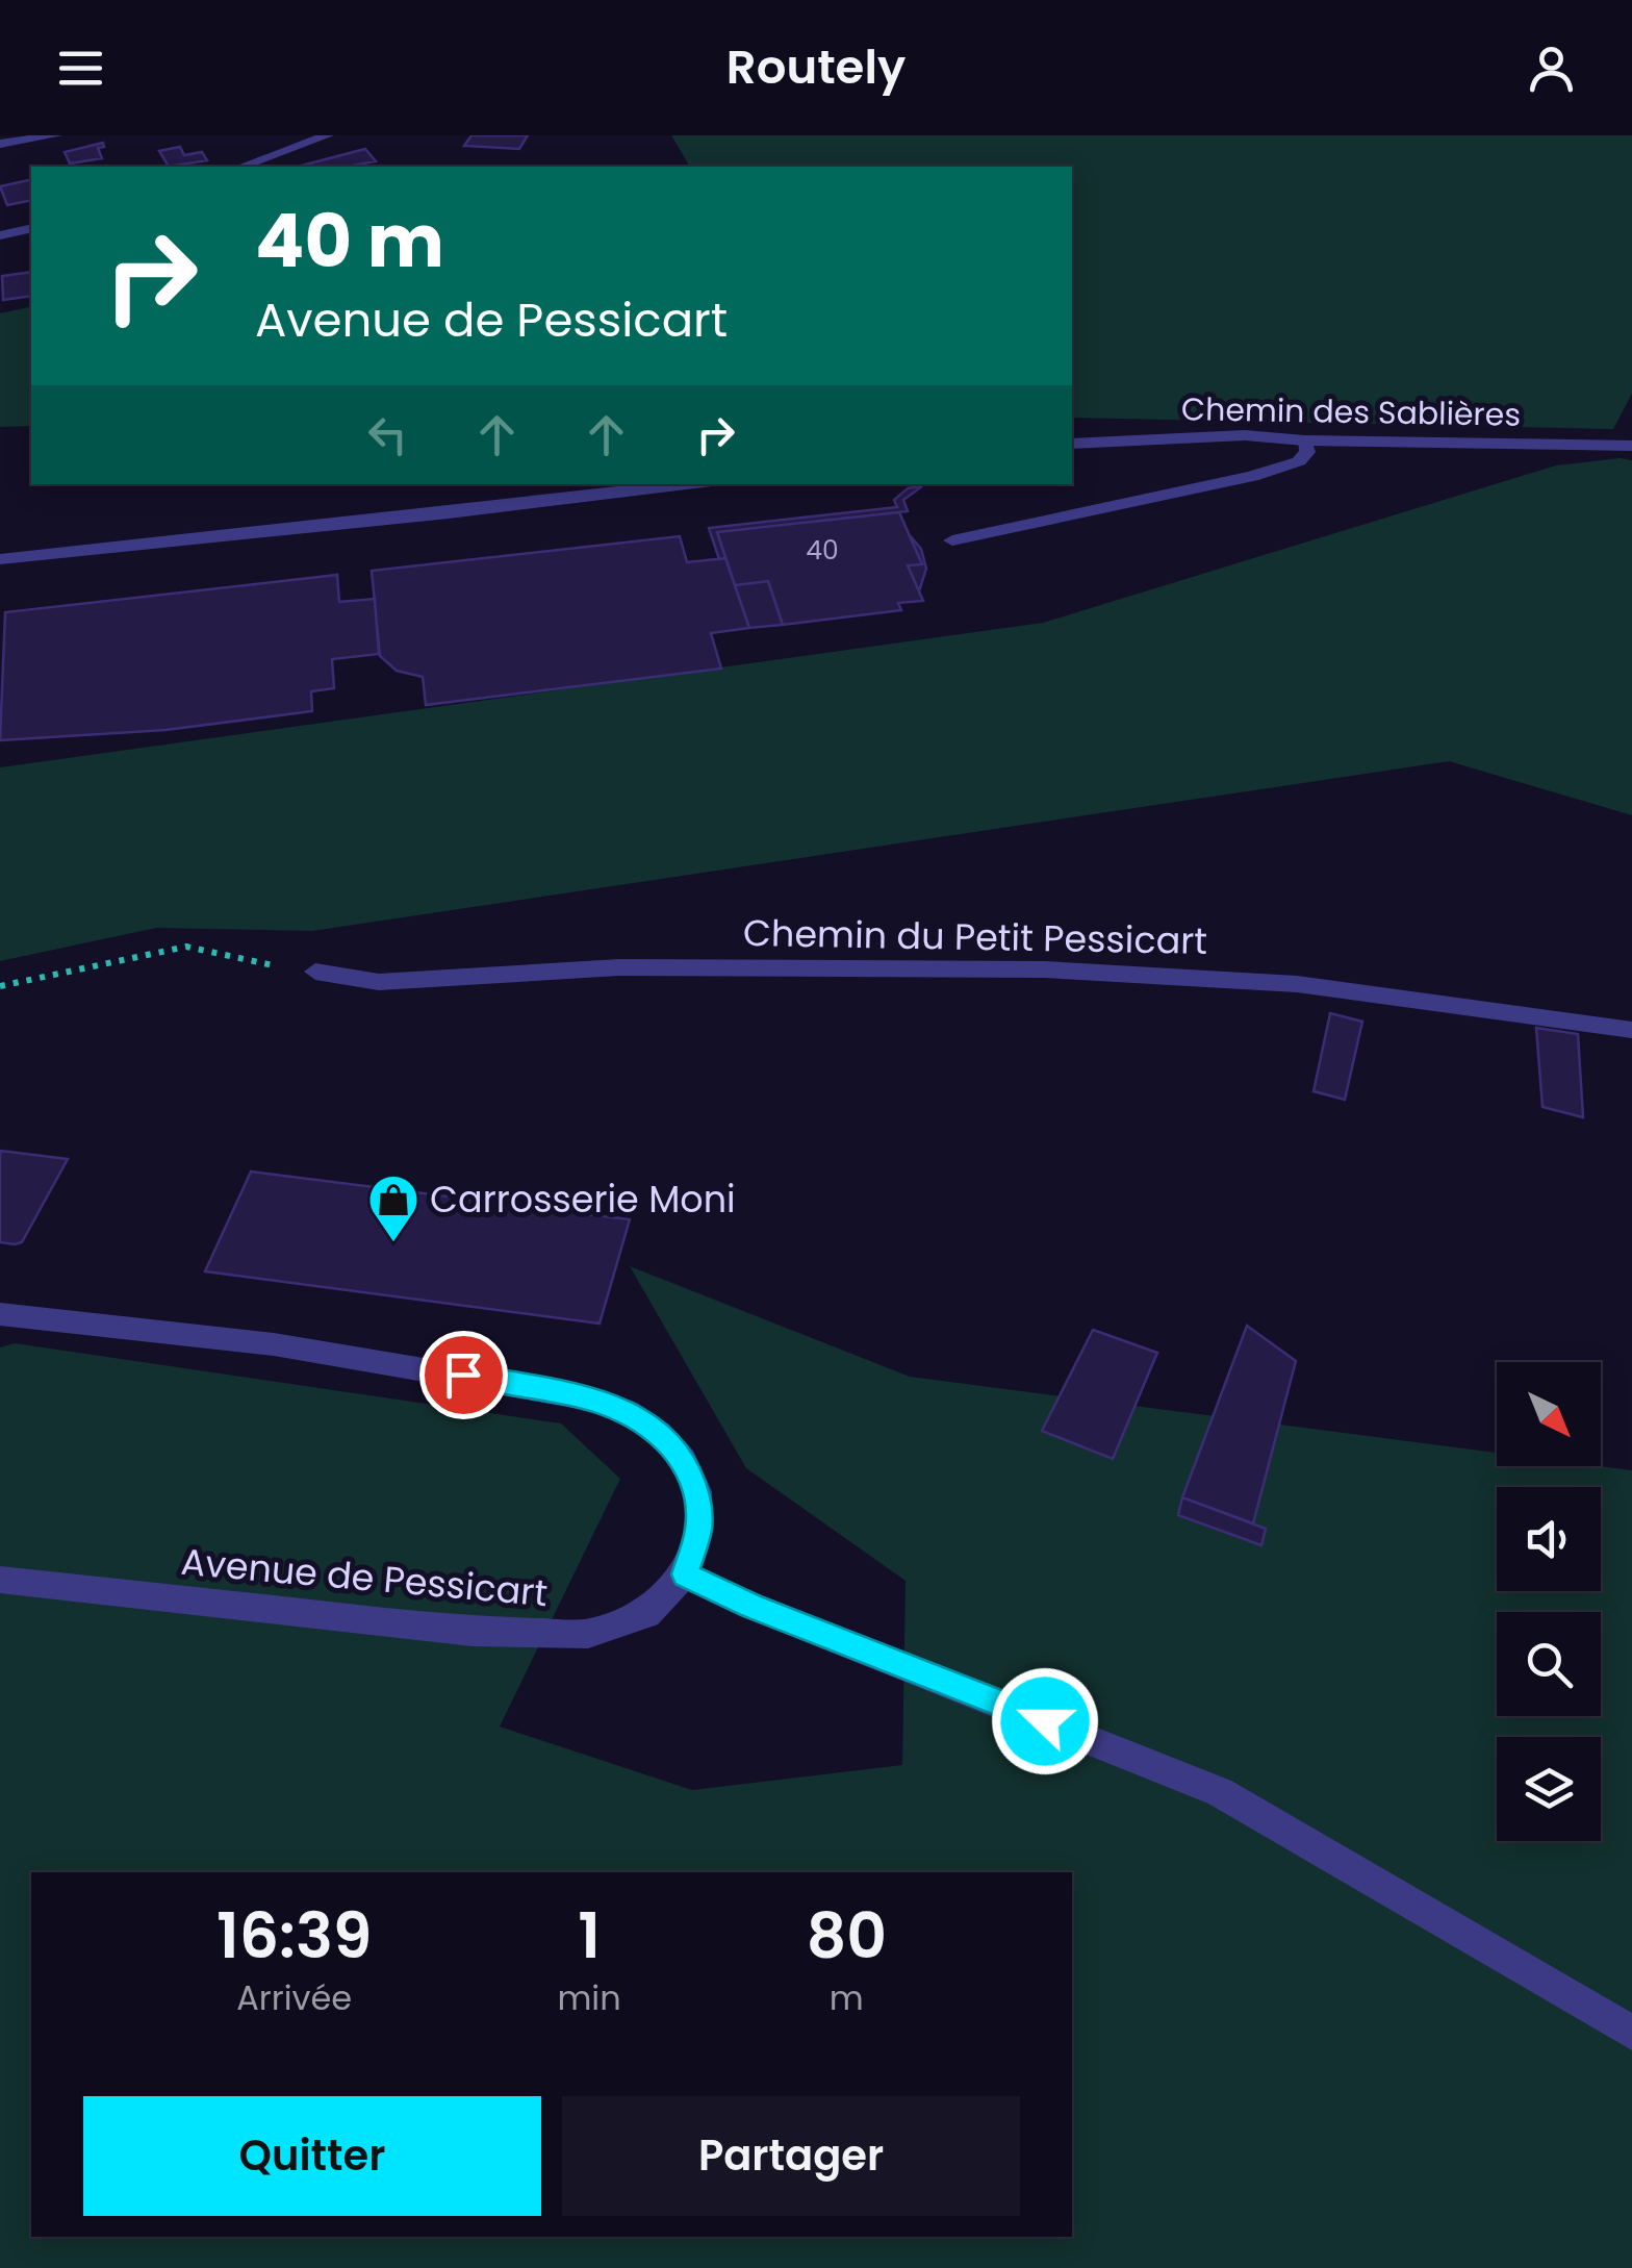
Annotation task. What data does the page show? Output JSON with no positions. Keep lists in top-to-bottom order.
{
  "streets": {
    "street": ["Chemin des Sablières", "Chemin du Petit Pessicart", "Avenue de Pessicart"]
  },
  "places": {
    "shop": ["Carrosserie Moni"]
  },
  "house_numbers": ["40"],
  "north": "bottom right",
  "page": {
    "header": "Routely",
    "turn": ["40 m", "Avenue de Pessicart"],
    "eta": [
      "16:39",
      "Arrivée",
      "1",
      "min",
      "80",
      "m"
    ],
    "buttons": ["Quitter", "Partager"]
  }
}
